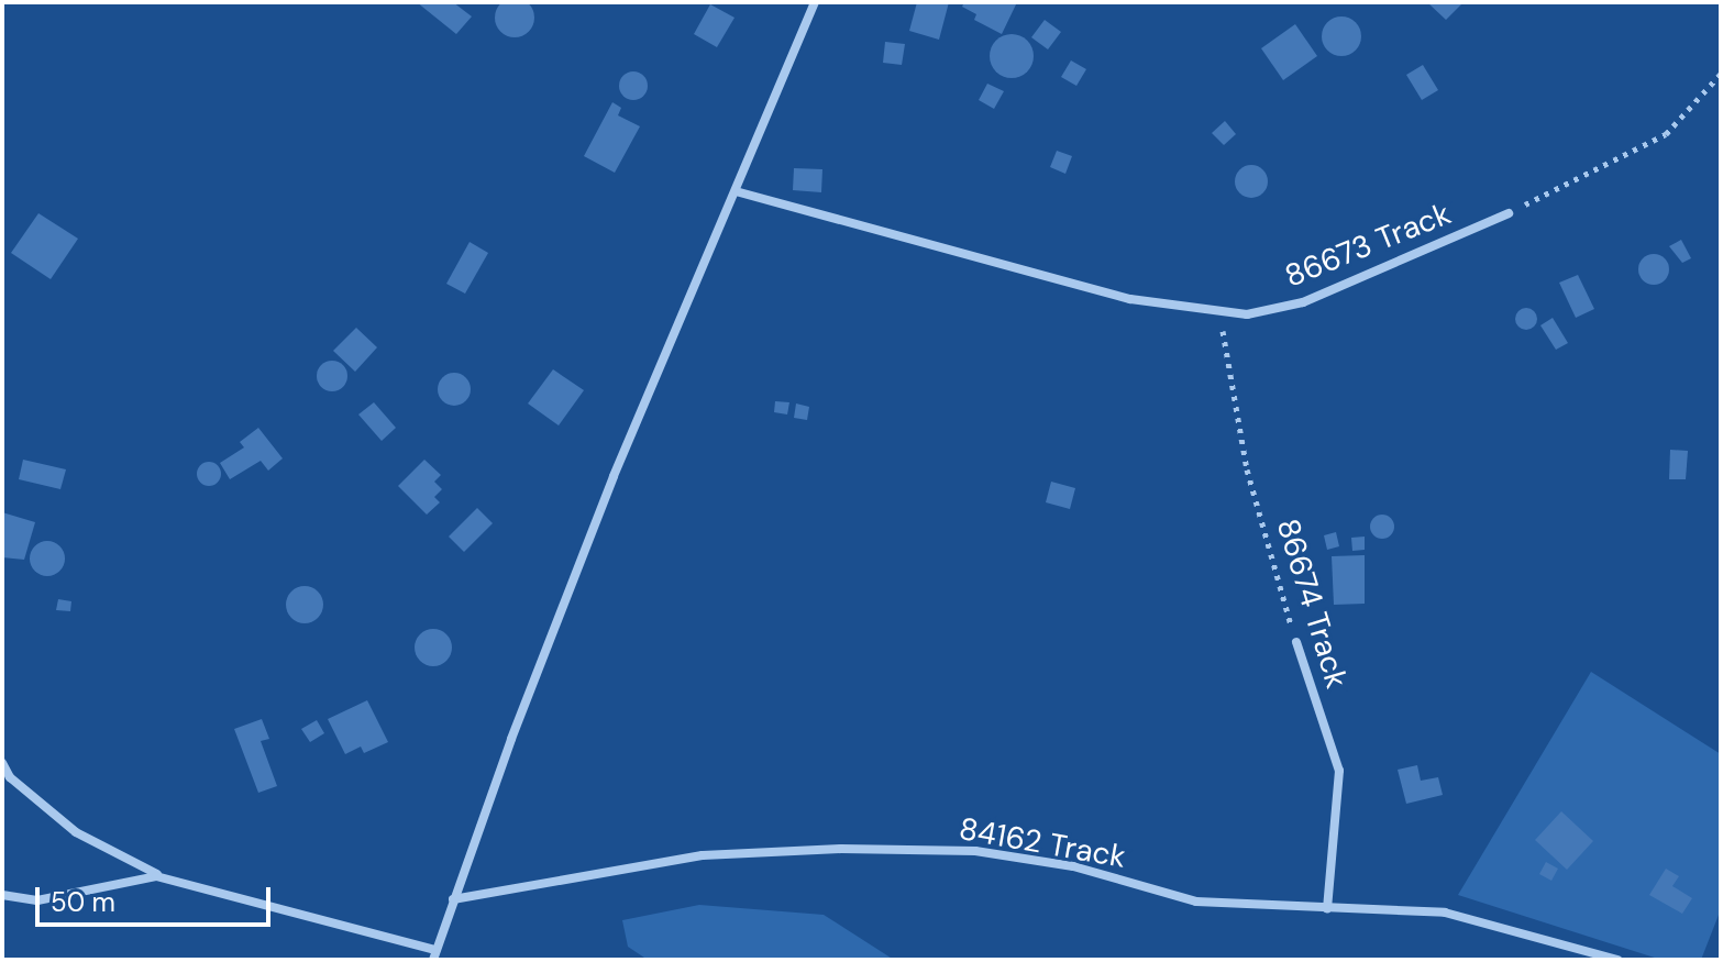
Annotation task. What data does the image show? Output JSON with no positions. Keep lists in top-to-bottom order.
{
  "streets": {
    "street": ["86673 Track", "86674 Track", "84162 Track"]
  },
  "crossings": [
    ["86673 Track", "86674 Track"],
    ["86674 Track", "84162 Track"]
  ],
  "scale_bar": "50 m"
}
